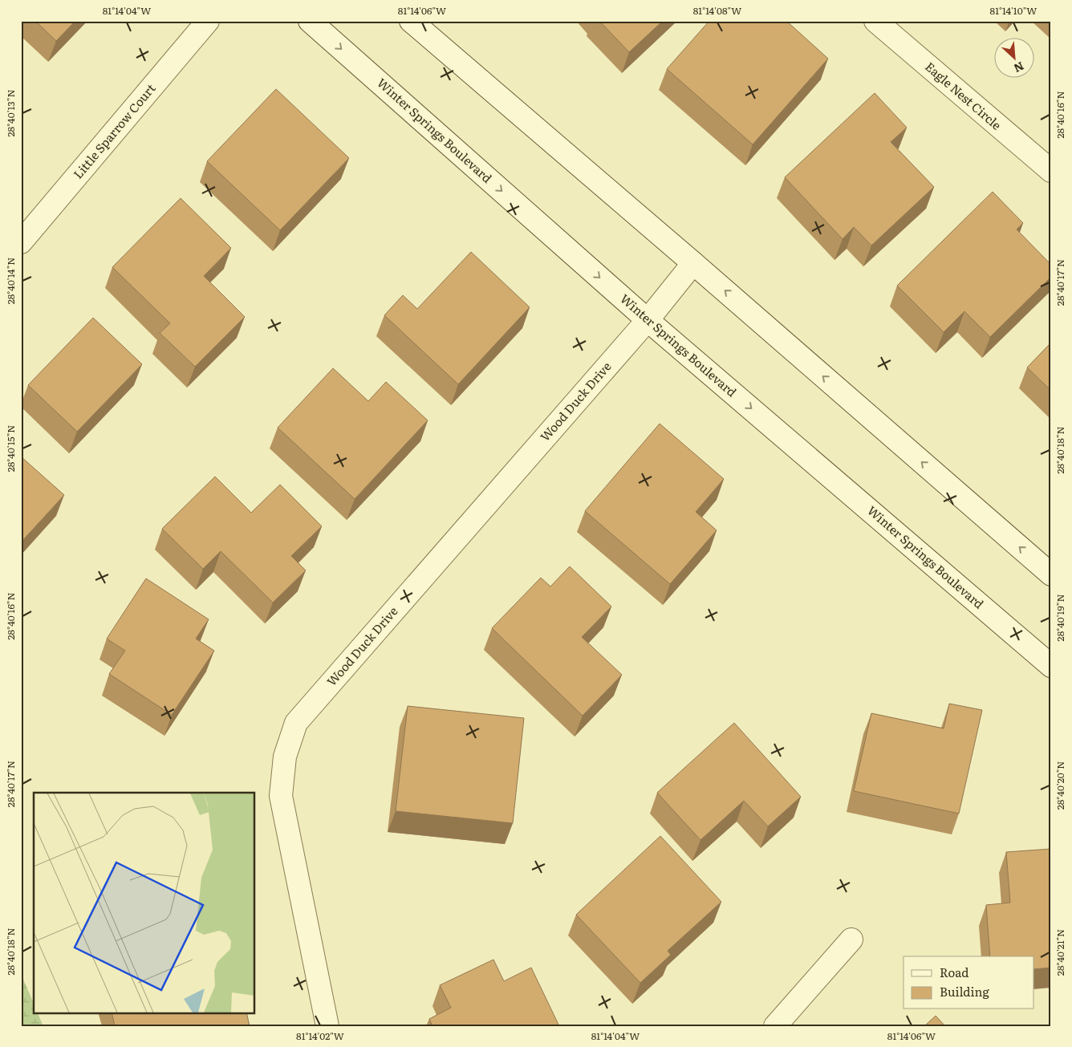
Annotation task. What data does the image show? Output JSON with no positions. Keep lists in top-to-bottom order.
{
  "streets": {
    "street": [
      "Eagle Nest Circle",
      "Winter Springs Boulevard",
      "Little Sparrow Court",
      "Wood Duck Drive"
    ]
  },
  "crossings": [
    ["Winter Springs Boulevard", "Wood Duck Drive"]
  ],
  "legend": ["Road", "Building"],
  "north": "bottom right",
  "coordinates": [
    "81°14'04\"W",
    "81°14'06\"W",
    "81°14'08\"W",
    "81°14'10\"W",
    "28°40'13\"N",
    "28°40'16\"N",
    "28°40'14\"N",
    "28°40'17\"N",
    "28°40'15\"N",
    "28°40'18\"N",
    "28°40'19\"N",
    "28°40'20\"N",
    "28°40'21\"N",
    "81°14'02\"W"
  ]
}
